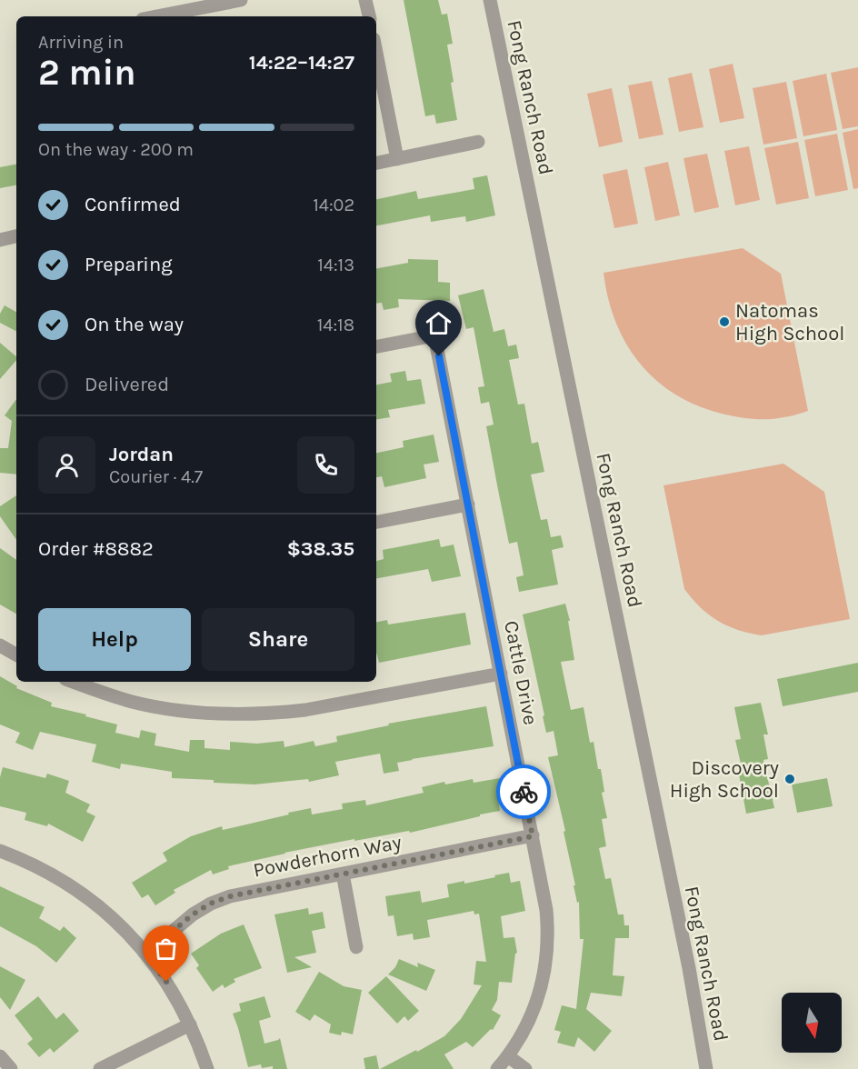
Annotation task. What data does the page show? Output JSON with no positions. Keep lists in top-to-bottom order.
{
  "streets": {
    "street": ["Fong Ranch Road", "Cattle Drive", "Powderhorn Way"]
  },
  "crossings": [
    ["Cattle Drive", "Powderhorn Way"]
  ],
  "places": ["Natomas High School", "Discovery High School"],
  "north": "bottom",
  "page": {
    "heading": ["2 min", "Arriving in", "14:22–14:27"],
    "panel": [
      "Jordan",
      "Courier · 4.7",
      "Order #8882",
      "$38.35"
    ],
    "bar": "On the way · 200 m",
    "list": [
      ["Confirmed", "14:02"],
      ["Preparing", "14:13"],
      ["On the way", "14:18"],
      "Delivered"
    ],
    "buttons": ["Help", "Share"]
  }
}
